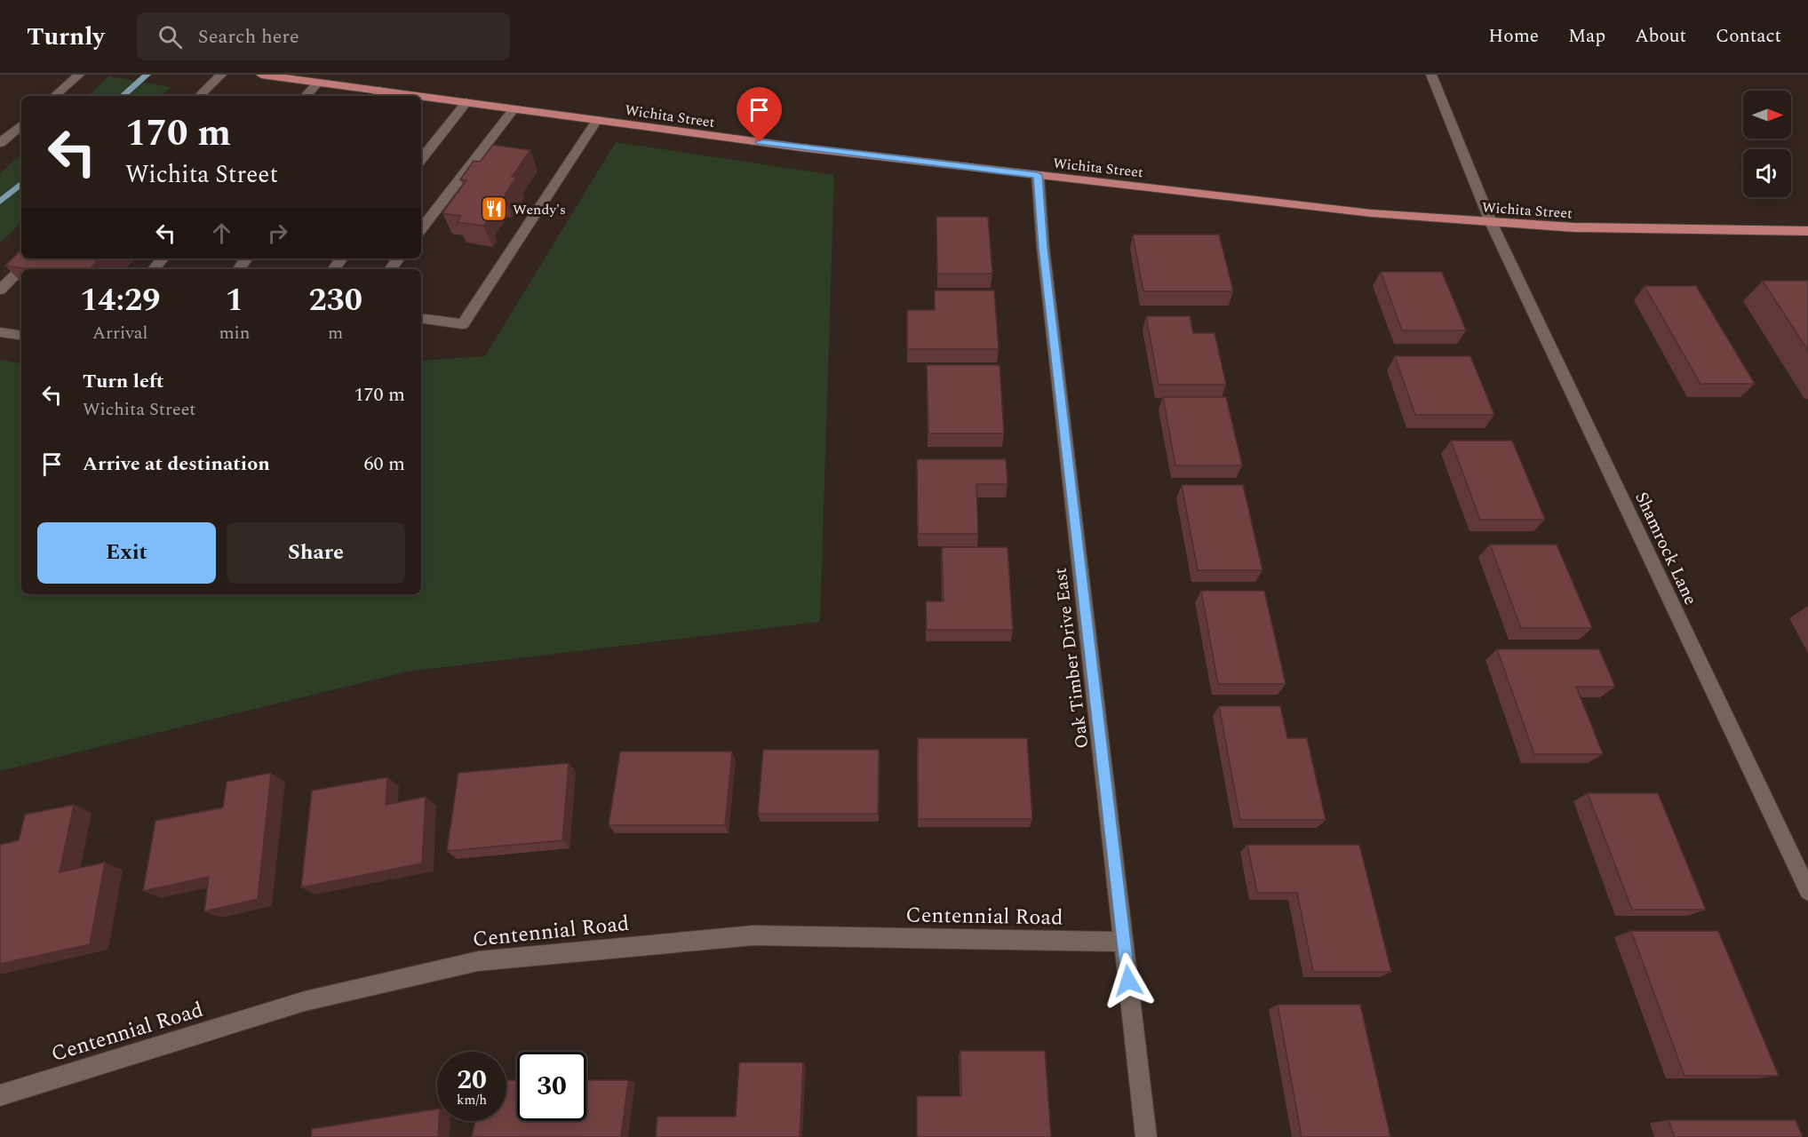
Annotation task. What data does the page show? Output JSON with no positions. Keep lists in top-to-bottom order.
{
  "streets": {
    "main road": ["Wichita Street"],
    "street": ["Shamrock Lane", "Oak Timber Drive East", "Centennial Road"]
  },
  "crossings": [
    ["Wichita Street", "Shamrock Lane"],
    ["Wichita Street", "Oak Timber Drive East"],
    ["Oak Timber Drive East", "Centennial Road"]
  ],
  "places": {
    "restaurant": ["Wendy's"]
  },
  "north": "right",
  "page": {
    "header": "Turnly",
    "search": "Search here",
    "nav": [
      "Home",
      "Map",
      "About",
      "Contact"
    ],
    "turn": ["170 m", "Wichita Street"],
    "eta": [
      "14:29",
      "Arrival",
      "1",
      "min",
      "230",
      "m"
    ],
    "list": [
      {
        "name": "Turn left",
        "note": "Wichita Street",
        "value": "170 m"
      },
      {
        "name": "Arrive at destination",
        "value": "60 m"
      }
    ],
    "buttons": ["Exit", "Share"],
    "speed": "20 km/h",
    "limit": "30"
  }
}
